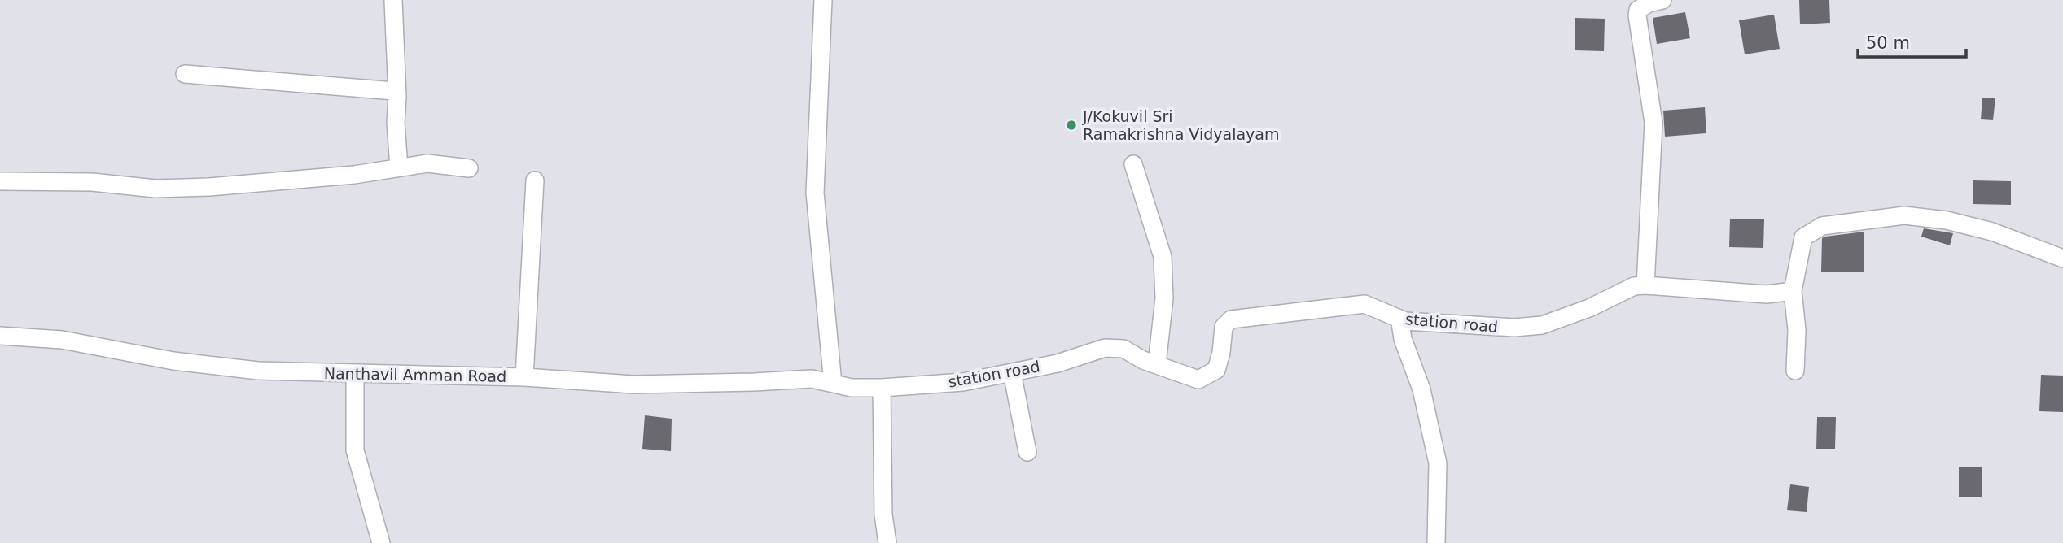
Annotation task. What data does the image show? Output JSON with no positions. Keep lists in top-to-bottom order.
{
  "streets": {
    "street": ["station road", "Nanthavil Amman Road"]
  },
  "crossings": [
    ["station road", "Nanthavil Amman Road"]
  ],
  "places": ["J/Kokuvil Sri Ramakrishna Vidyalayam"],
  "scale_bar": "50 m"
}
